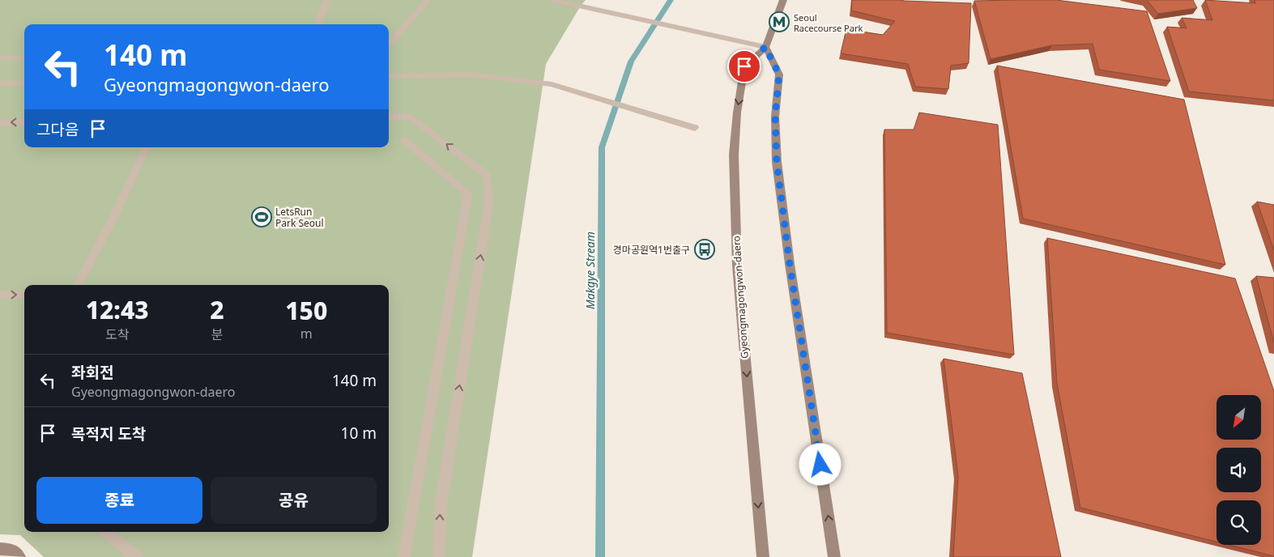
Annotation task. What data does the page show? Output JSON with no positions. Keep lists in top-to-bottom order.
{
  "streets": {
    "street": ["Gyeongmagongwon-daero"]
  },
  "water": ["Makgye Stream"],
  "places": {
    "metro station": ["Seoul Racecourse Park"],
    "sports": ["LetsRun Park Seoul"],
    "bus stop": ["경마공원역1번출구"]
  },
  "north": "bottom left",
  "page": {
    "turn": ["140 m", "Gyeongmagongwon-daero"],
    "then": "그다음",
    "eta": [
      "12:43",
      "도착",
      "2",
      "분",
      "150",
      "m"
    ],
    "list": [
      {
        "name": "좌회전",
        "note": "Gyeongmagongwon-daero",
        "value": "140 m"
      },
      {
        "name": "목적지 도착",
        "value": "10 m"
      }
    ],
    "buttons": ["종료", "공유"]
  }
}
